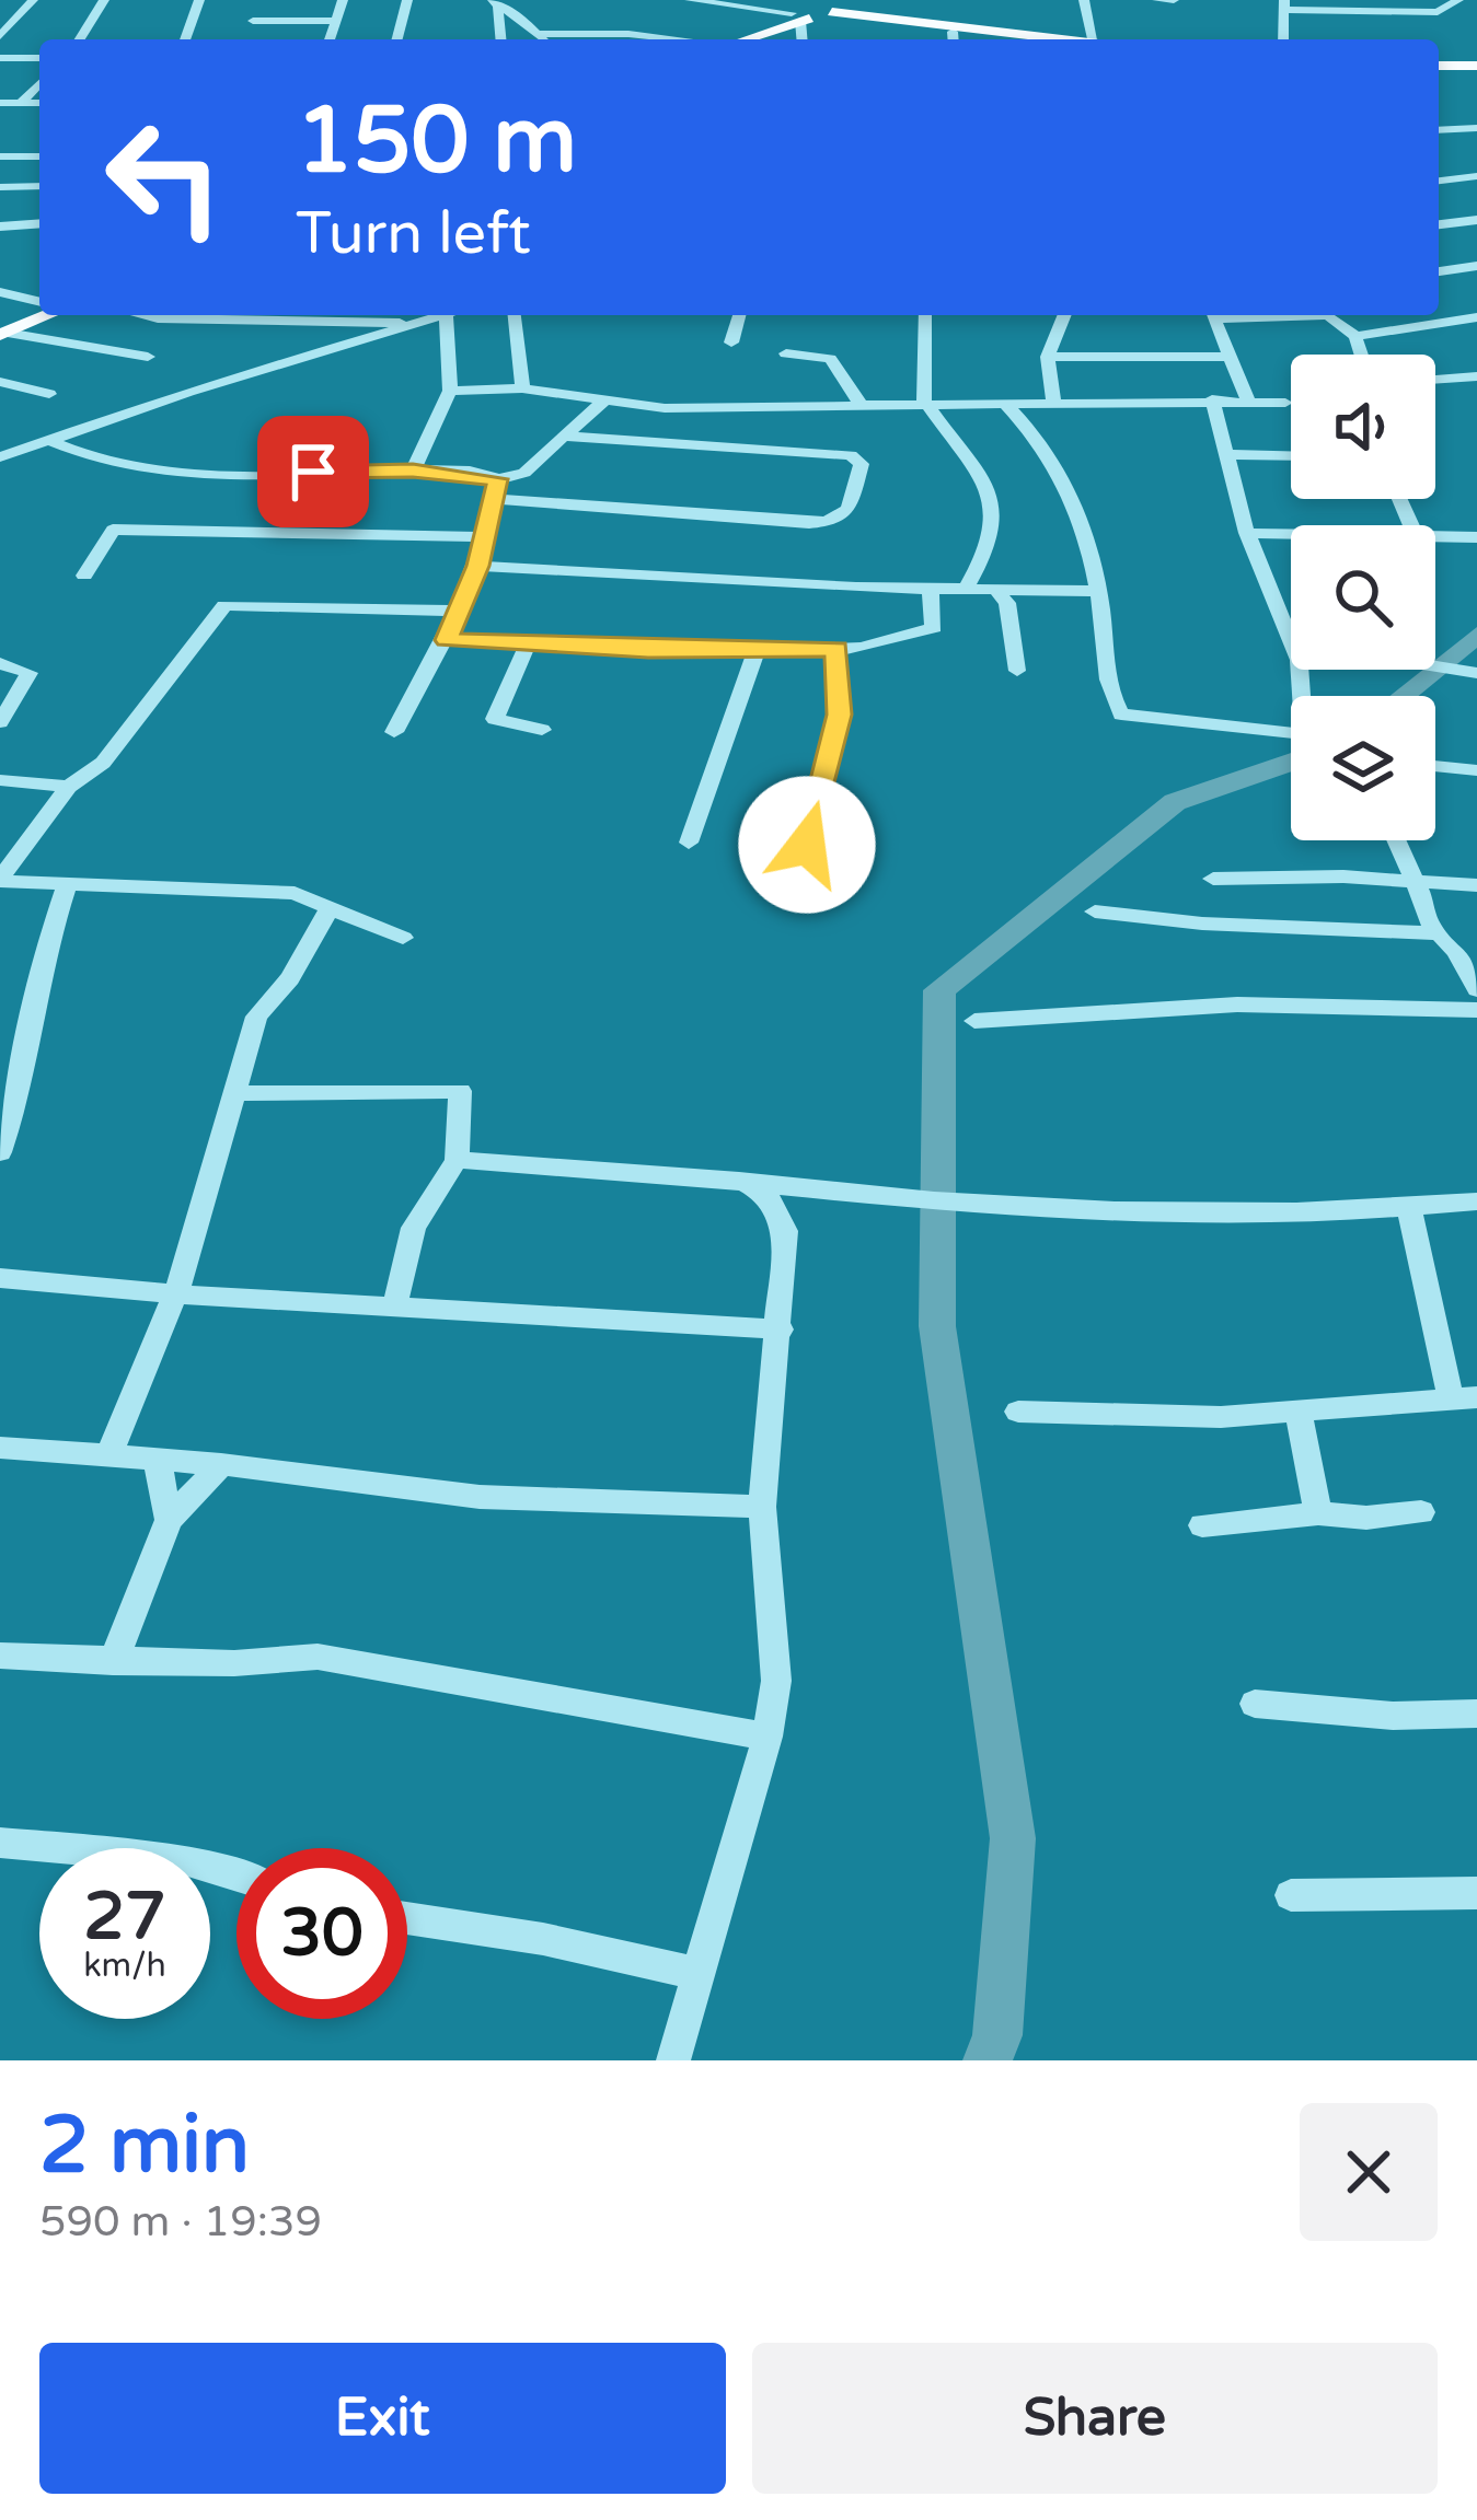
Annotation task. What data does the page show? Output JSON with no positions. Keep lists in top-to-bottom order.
{
  "page": {
    "turn": ["150 m", "Turn left"],
    "speed": "27 km/h",
    "limit": "30",
    "heading": ["2 min", "590 m · 19:39"],
    "buttons": ["Exit", "Share"]
  }
}
